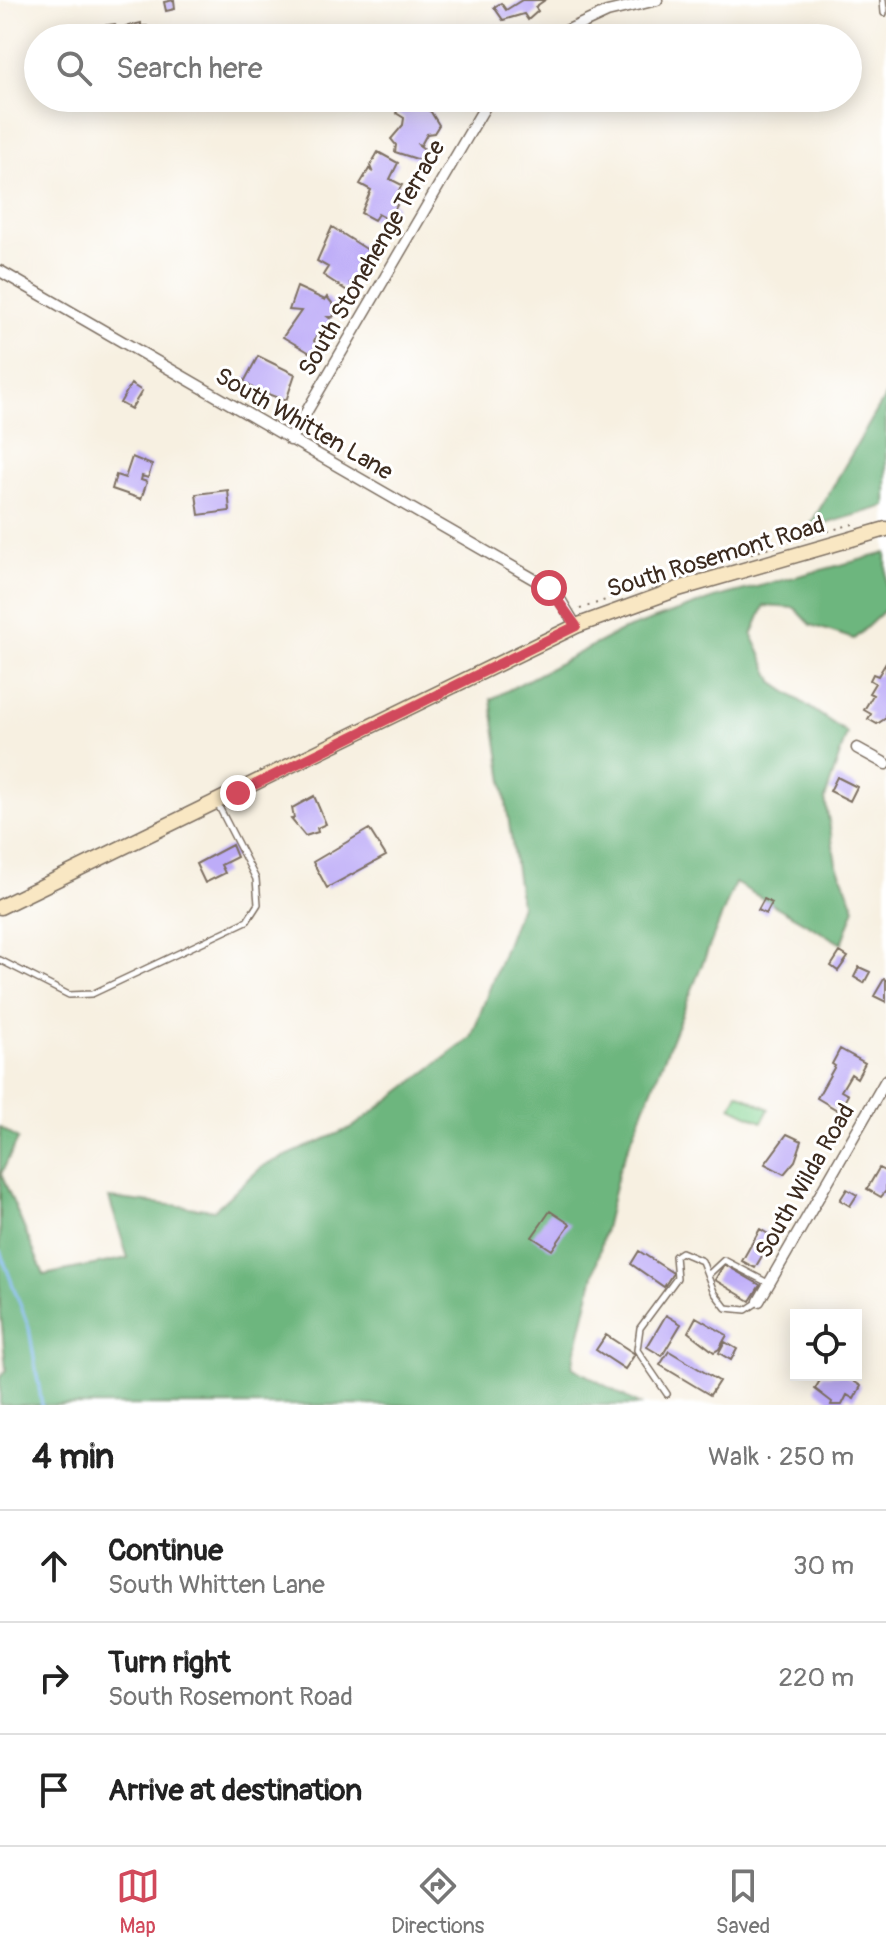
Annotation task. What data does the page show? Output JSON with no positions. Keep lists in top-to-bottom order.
{
  "streets": {
    "main road": ["South Rosemont Road"],
    "street": ["South Stonehenge Terrace", "South Whitten Lane", "South Wilda Road"]
  },
  "crossings": [
    ["South Stonehenge Terrace", "South Whitten Lane"],
    ["South Whitten Lane", "South Rosemont Road"]
  ],
  "page": {
    "search": "Search here",
    "heading": ["4 min", "Walk · 250 m"],
    "list": [
      ["Continue", "South Whitten Lane", "30 m"],
      ["Turn right", "South Rosemont Road", "220 m"],
      "Arrive at destination"
    ],
    "nav": ["Map", "Directions", "Saved"]
  }
}
